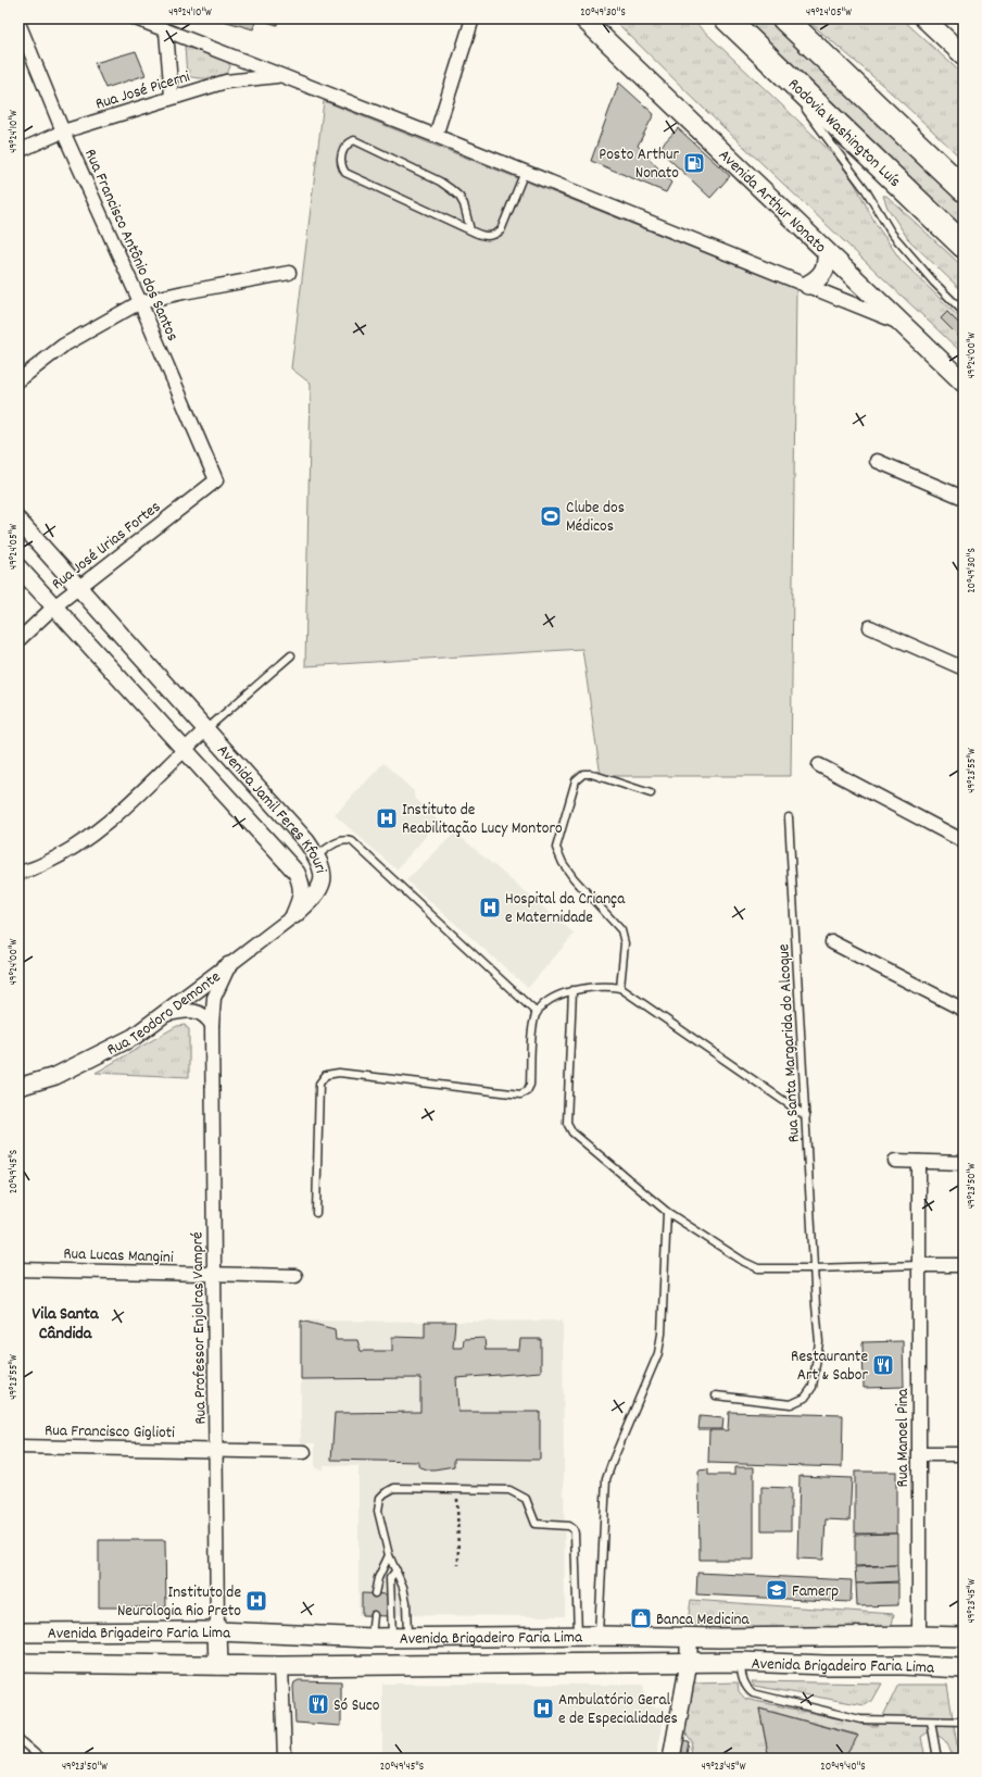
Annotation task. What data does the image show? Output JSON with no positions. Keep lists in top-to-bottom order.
{
  "streets": {
    "highway": ["Rodovia Washington Luís"],
    "main road": ["Avenida Arthur Nonato", "Avenida Brigadeiro Faria Lima"],
    "street": [
      "Rua José Picerni",
      "Rua Francisco Antônio dos Santos",
      "Rua José Urias Fortes",
      "Avenida Jamil Feres Kfouri",
      "Rua Teodoro Demonte",
      "Rua Lucas Mangini",
      "Rua Professor Enjolras Vampré",
      "Rua Francisco Giglioti",
      "Rua Manoel Pina"
    ],
    "lane": ["Rua Santa Margarida do Alcoque"]
  },
  "crossings": [
    ["Rua José Picerni", "Rua Francisco Antônio dos Santos"],
    ["Rua Francisco Antônio dos Santos", "Rua José Urias Fortes"],
    ["Rua José Urias Fortes", "Avenida Jamil Feres Kfouri"],
    ["Avenida Jamil Feres Kfouri", "Rua Teodoro Demonte"],
    ["Rua Teodoro Demonte", "Rua Professor Enjolras Vampré"],
    ["Rua Lucas Mangini", "Rua Professor Enjolras Vampré"],
    ["Rua Professor Enjolras Vampré", "Rua Francisco Giglioti"],
    ["Rua Professor Enjolras Vampré", "Avenida Brigadeiro Faria Lima"],
    ["Rua Manoel Pina", "Avenida Brigadeiro Faria Lima"]
  ],
  "districts": ["Vila Santa Cândida"],
  "places": {
    "fuel station": ["Posto Arthur Nonato"],
    "sports": ["Clube dos Médicos"],
    "hospital": [
      "Instituto de Reabilitação Lucy Montoro",
      "Hospital da Criança e Maternidade",
      "Instituto de Neurologia Rio Preto",
      "Ambulatório Geral e de Especialidades"
    ],
    "restaurant": ["Restaurante Art & Sabor", "Só Suco"],
    "school or university": ["Famerp"],
    "shop": ["Banca Medicina"]
  },
  "coordinates": [
    "49°24'10\"W",
    "20°49'30\"S",
    "49°24'05\"W",
    "49°24'00\"W",
    "49°23'55\"W",
    "20°49'45\"S",
    "49°23'50\"W",
    "49°23'45\"W",
    "20°49'40\"S"
  ]
}
